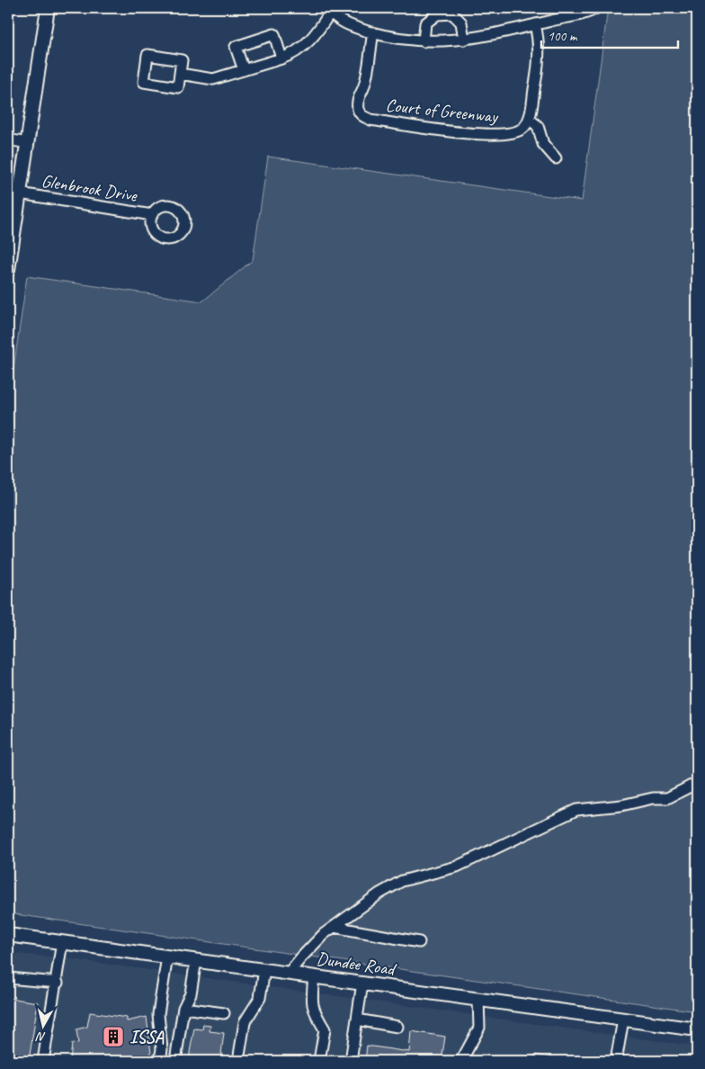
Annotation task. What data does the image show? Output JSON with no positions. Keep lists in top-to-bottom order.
{
  "streets": {
    "main road": ["Dundee Road"],
    "street": ["Court of Greenway", "Glenbrook Drive"]
  },
  "places": {
    "building": ["ISSA"]
  },
  "scale_bar": "100 m",
  "north": "bottom"
}
